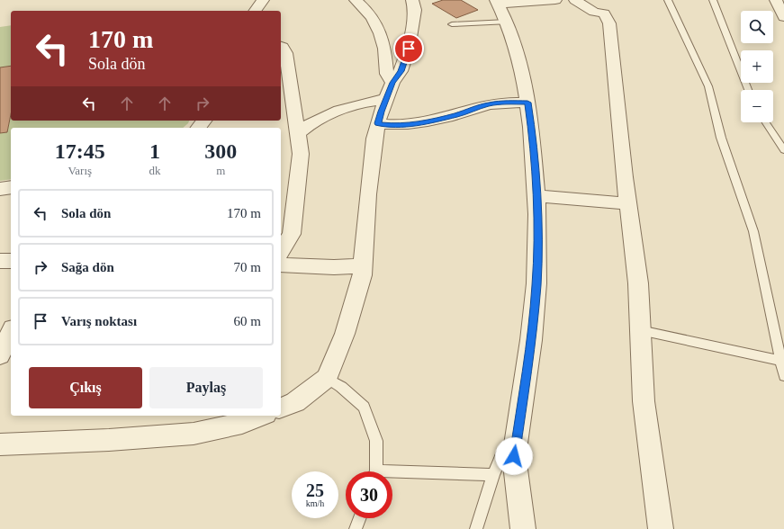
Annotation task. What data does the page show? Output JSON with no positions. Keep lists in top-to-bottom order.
{
  "page": {
    "map_buttons": ["+", "−"],
    "turn": ["170 m", "Sola dön"],
    "eta": [
      "17:45",
      "Varış",
      "1",
      "dk",
      "300",
      "m"
    ],
    "list": [
      {
        "name": "Sola dön",
        "value": "170 m"
      },
      {
        "name": "Sağa dön",
        "value": "70 m"
      },
      {
        "name": "Varış noktası",
        "value": "60 m"
      }
    ],
    "buttons": ["Çıkış", "Paylaş"],
    "speed": "25 km/h",
    "limit": "30"
  }
}
